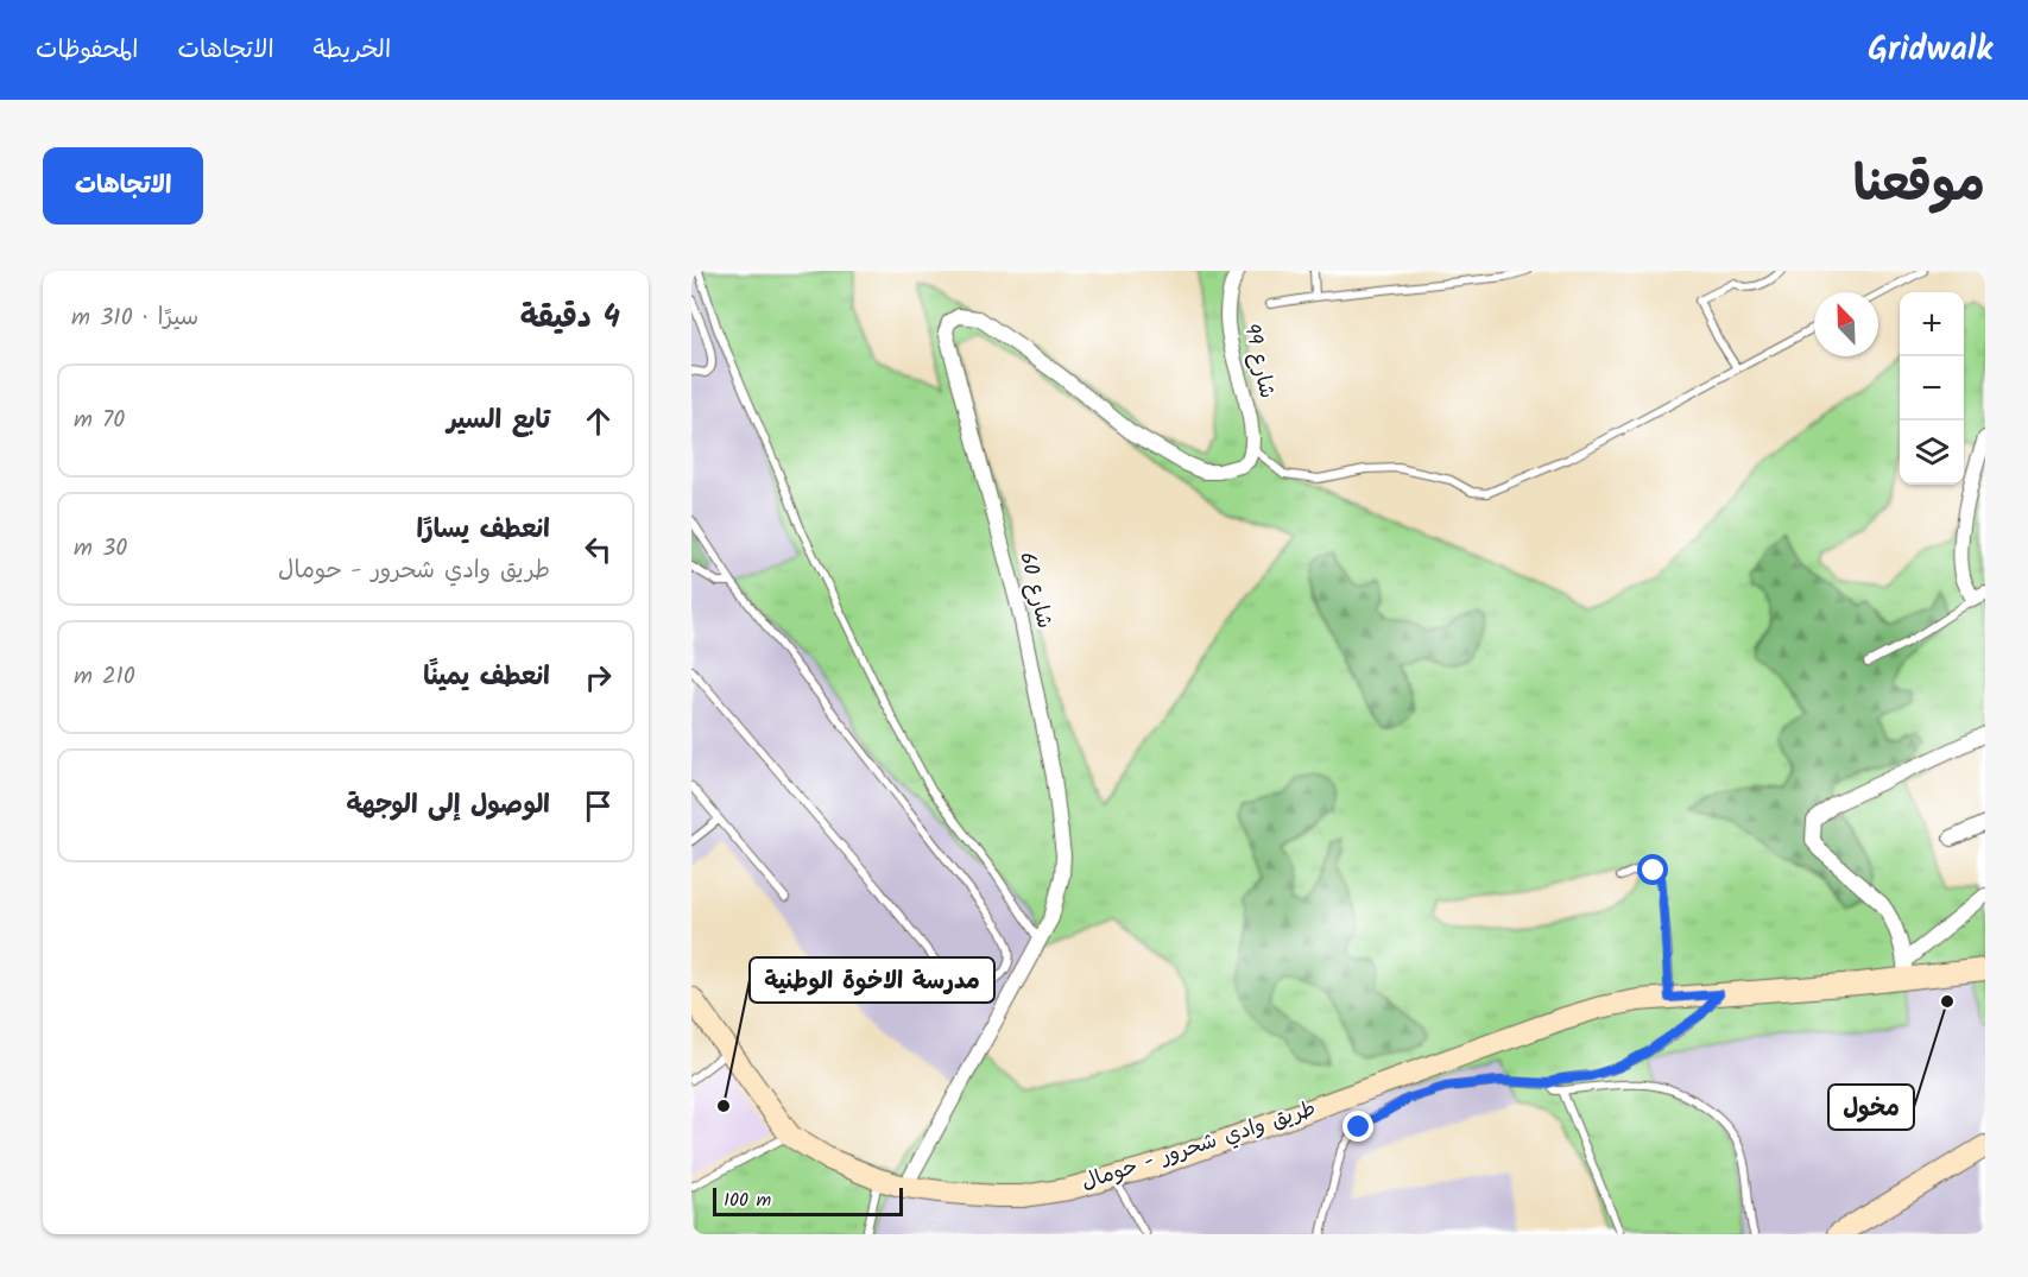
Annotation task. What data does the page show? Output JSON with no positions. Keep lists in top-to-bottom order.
{
  "streets": {
    "main road": ["طريق وادي شحرور - حومال"],
    "street": ["شارع 99", "شارع 60"]
  },
  "crossings": [
    ["شارع 99", "شارع 60"],
    ["شارع 60", "طريق وادي شحرور - حومال"]
  ],
  "places": ["مخول", "مدرسة الاخوة الوطنية"],
  "scale_bar": "100 m",
  "north": "top left",
  "page": {
    "header": "Gridwalk",
    "nav": ["الخريطة", "الاتجاهات", "المحفوظات"],
    "title": "موقعنا",
    "buttons": "الاتجاهات",
    "heading": ["4 دقيقة", "سيرًا · 310 m"],
    "map_buttons": ["+", "−"],
    "list": [
      ["تابع السير", "70 m"],
      ["انعطف يسارًا", "طريق وادي شحرور - حومال", "30 m"],
      ["انعطف يمينًا", "210 m"],
      "الوصول إلى الوجهة"
    ],
    "scale": "100 m"
  }
}
